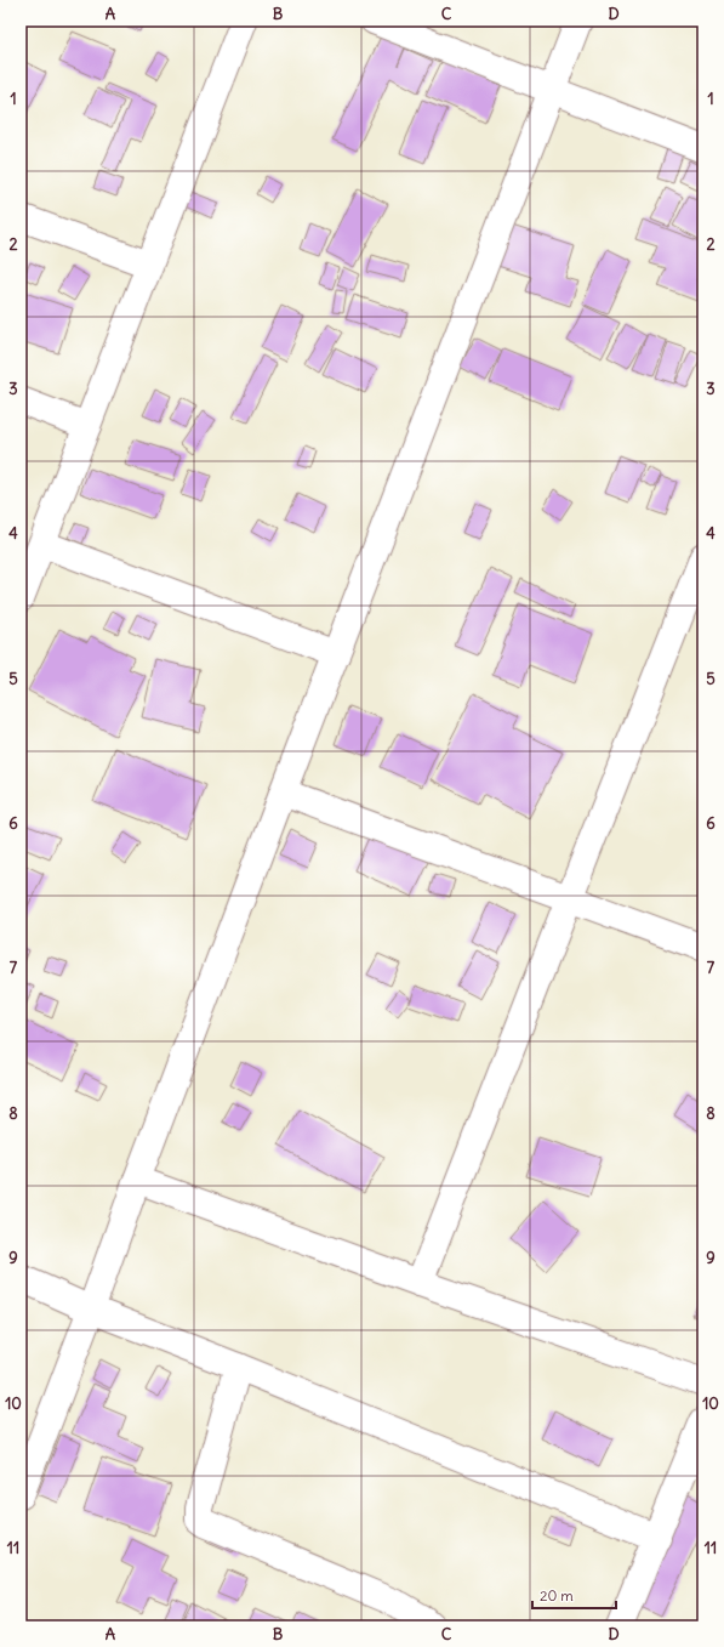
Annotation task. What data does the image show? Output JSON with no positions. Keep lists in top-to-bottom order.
{
  "scale_bar": "20 m",
  "grid": {
    "columns": [
      "A",
      "B",
      "C",
      "D"
    ],
    "rows": [
      "1",
      "2",
      "3",
      "4",
      "5",
      "6",
      "7",
      "8",
      "9",
      "10",
      "11"
    ]
  }
}
